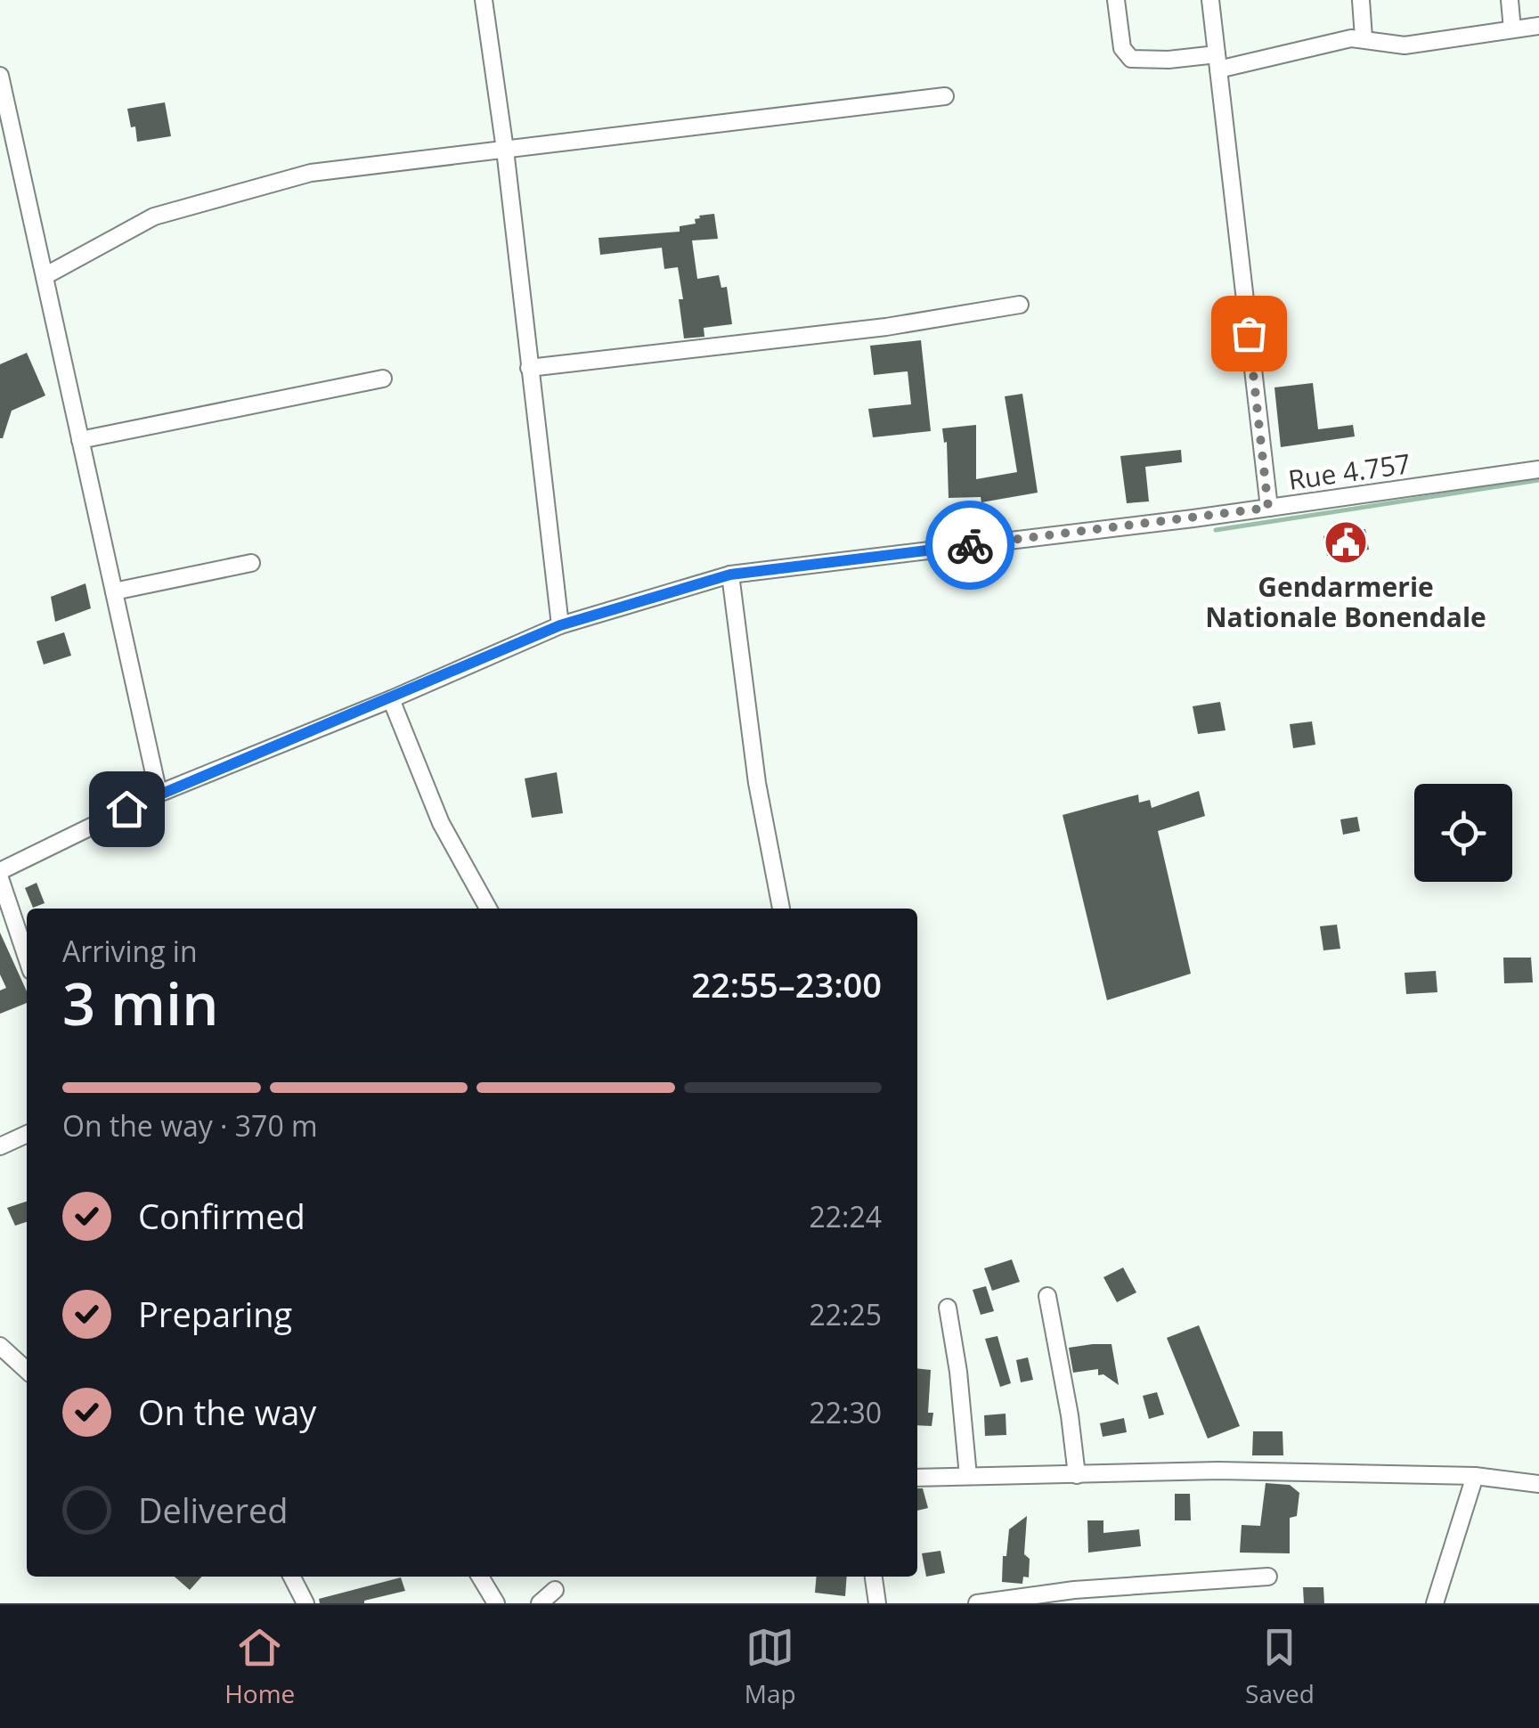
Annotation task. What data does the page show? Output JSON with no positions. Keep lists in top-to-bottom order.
{
  "streets": {
    "street": ["Rue 4.757"]
  },
  "places": {
    "public building": ["Gendarmerie Nationale Bonendale"]
  },
  "page": {
    "heading": ["3 min", "Arriving in", "22:55–23:00"],
    "bar": "On the way · 370 m",
    "list": [
      ["Confirmed", "22:24"],
      ["Preparing", "22:25"],
      ["On the way", "22:30"],
      "Delivered"
    ],
    "tabs": ["Home", "Map", "Saved"]
  }
}
